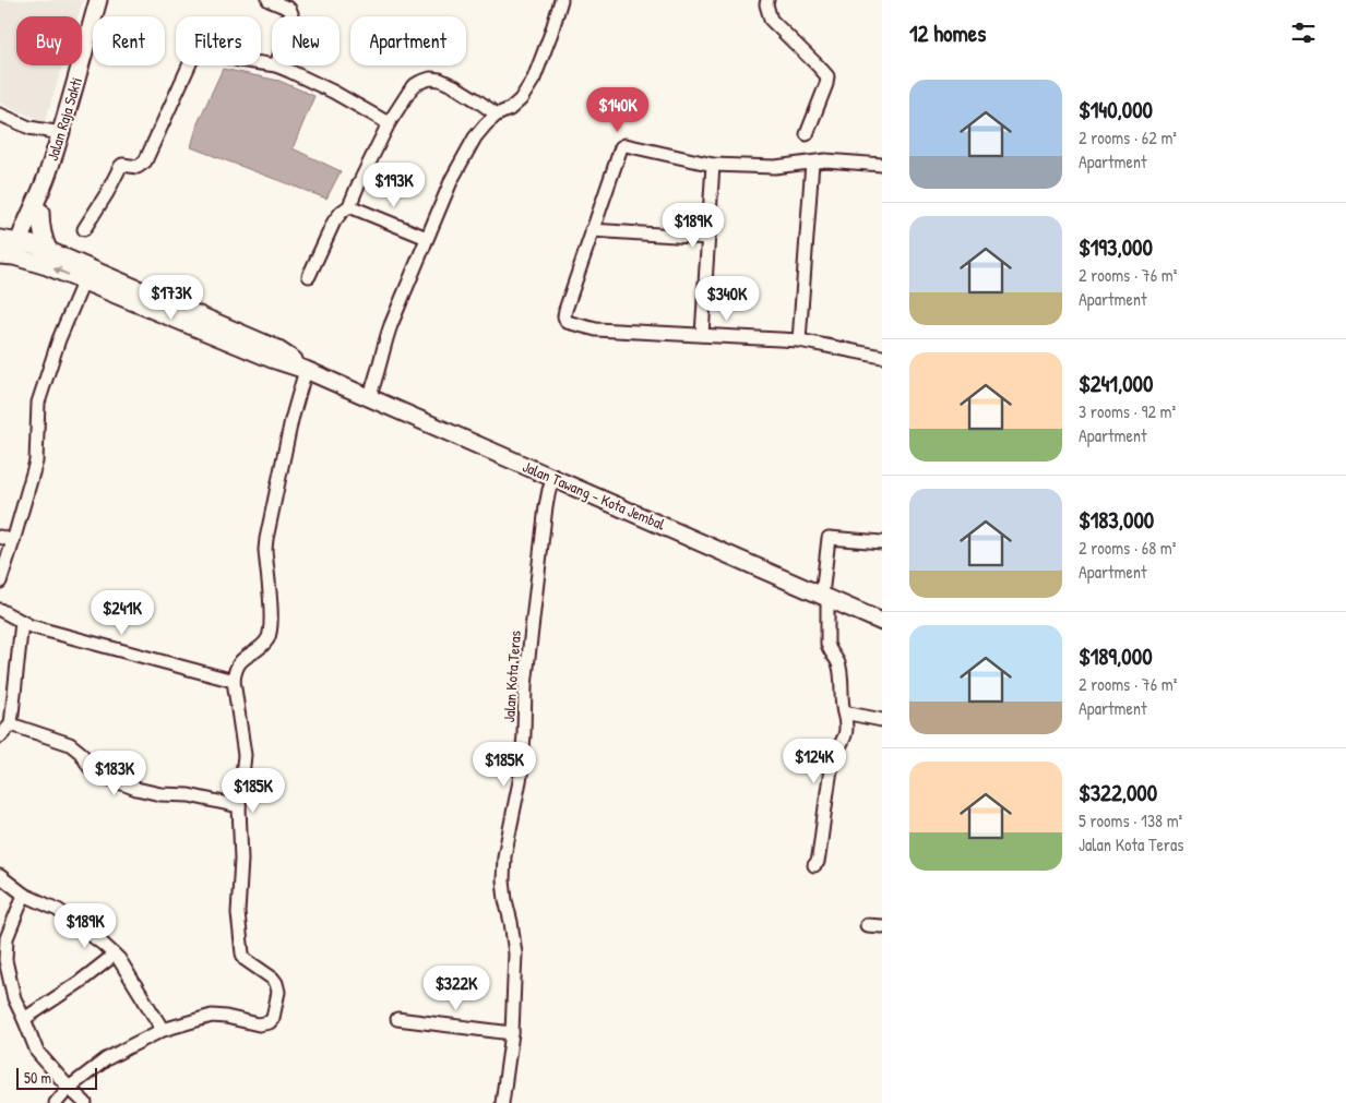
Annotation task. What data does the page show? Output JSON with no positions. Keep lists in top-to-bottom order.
{
  "streets": {
    "main road": ["Jalan Raja Sakti", "Jalan Tawang - Kota Jembal"],
    "street": ["Jalan Kota Teras"]
  },
  "crossings": [
    ["Jalan Raja Sakti", "Jalan Tawang - Kota Jembal"],
    ["Jalan Tawang - Kota Jembal", "Jalan Kota Teras"]
  ],
  "scale_bar": "50 m",
  "page": {
    "heading": "12 homes",
    "chip": [
      "Buy",
      "Rent",
      "Filters",
      "New",
      "Apartment"
    ],
    "list": [
      {
        "name": "$140,000",
        "note": "2 rooms · 62 m² · Apartment"
      },
      {
        "name": "$193,000",
        "note": "2 rooms · 76 m² · Apartment"
      },
      {
        "name": "$241,000",
        "note": "3 rooms · 92 m² · Apartment"
      },
      {
        "name": "$183,000",
        "note": "2 rooms · 68 m² · Apartment"
      },
      {
        "name": "$189,000",
        "note": "2 rooms · 76 m² · Apartment"
      },
      {
        "name": "$322,000",
        "note": "5 rooms · 138 m² · Jalan Kota Teras"
      }
    ],
    "price": [
      "$140K",
      "$193K",
      "$189K",
      "$173K",
      "$340K",
      "$241K",
      "$124K",
      "$185K",
      "$183K",
      "$185K",
      "$189K",
      "$322K"
    ],
    "scale": "50 m"
  }
}
